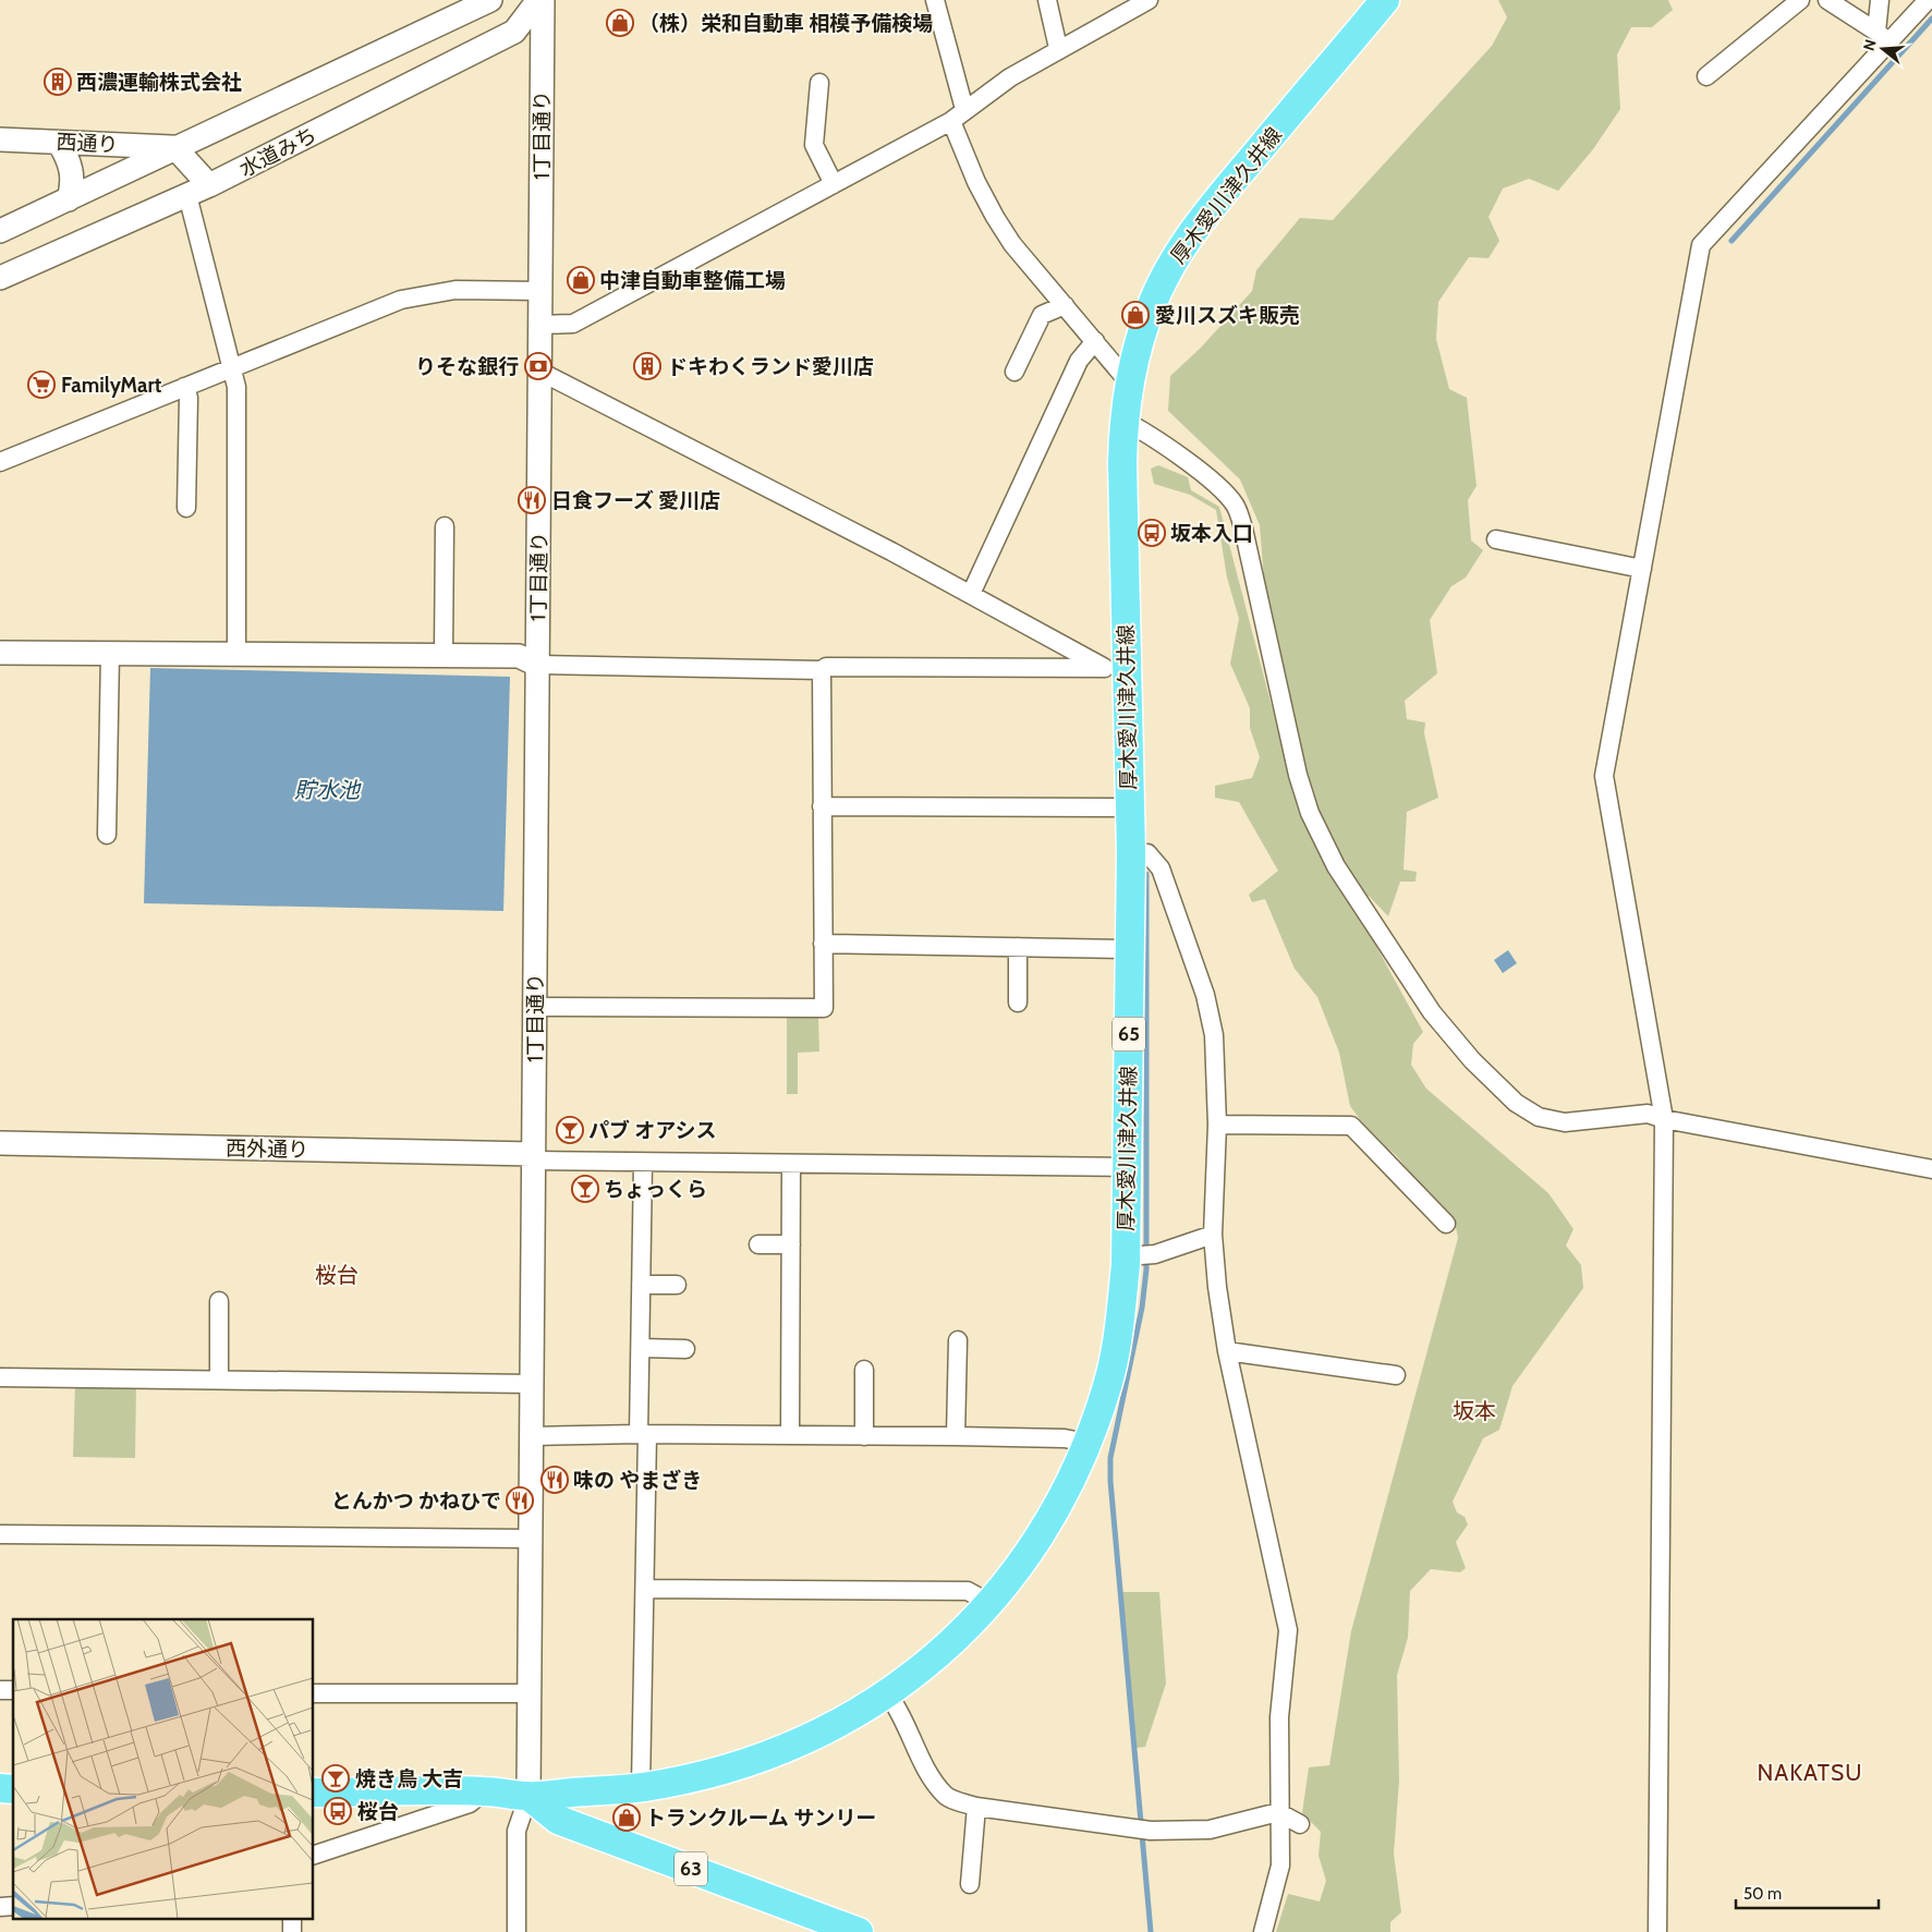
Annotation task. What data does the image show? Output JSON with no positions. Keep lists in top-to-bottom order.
{
  "streets": {
    "main road": ["厚木愛川津久井線", "65", "63"],
    "street": [
      "1丁目通り",
      "西通り",
      "水道みち",
      "西外通り"
    ]
  },
  "crossings": [
    ["1丁目通り", "厚木愛川津久井線"],
    ["1丁目通り", "西外通り"],
    ["1丁目通り", "63"],
    ["厚木愛川津久井線", "63"]
  ],
  "districts": ["桜台", "坂本", "NAKATSU"],
  "water": ["貯水池"],
  "places": {
    "shop": [
      "（株）栄和自動車 相模予備検場",
      "中津自動車整備工場",
      "愛川スズキ販売",
      "トランクルーム サンリー"
    ],
    "building": ["西濃運輸株式会社", "ドキわくランド愛川店"],
    "bank": ["りそな銀行"],
    "supermarket": ["FamilyMart"],
    "restaurant": ["日食フーズ 愛川店", "味の やまざき", "とんかつ かねひで"],
    "bus stop": ["坂本入口", "桜台"],
    "bar": ["パブ オアシス", "ちょっくら", "焼き鳥 大吉"]
  },
  "scale_bar": "50 m",
  "north": "left"
}
